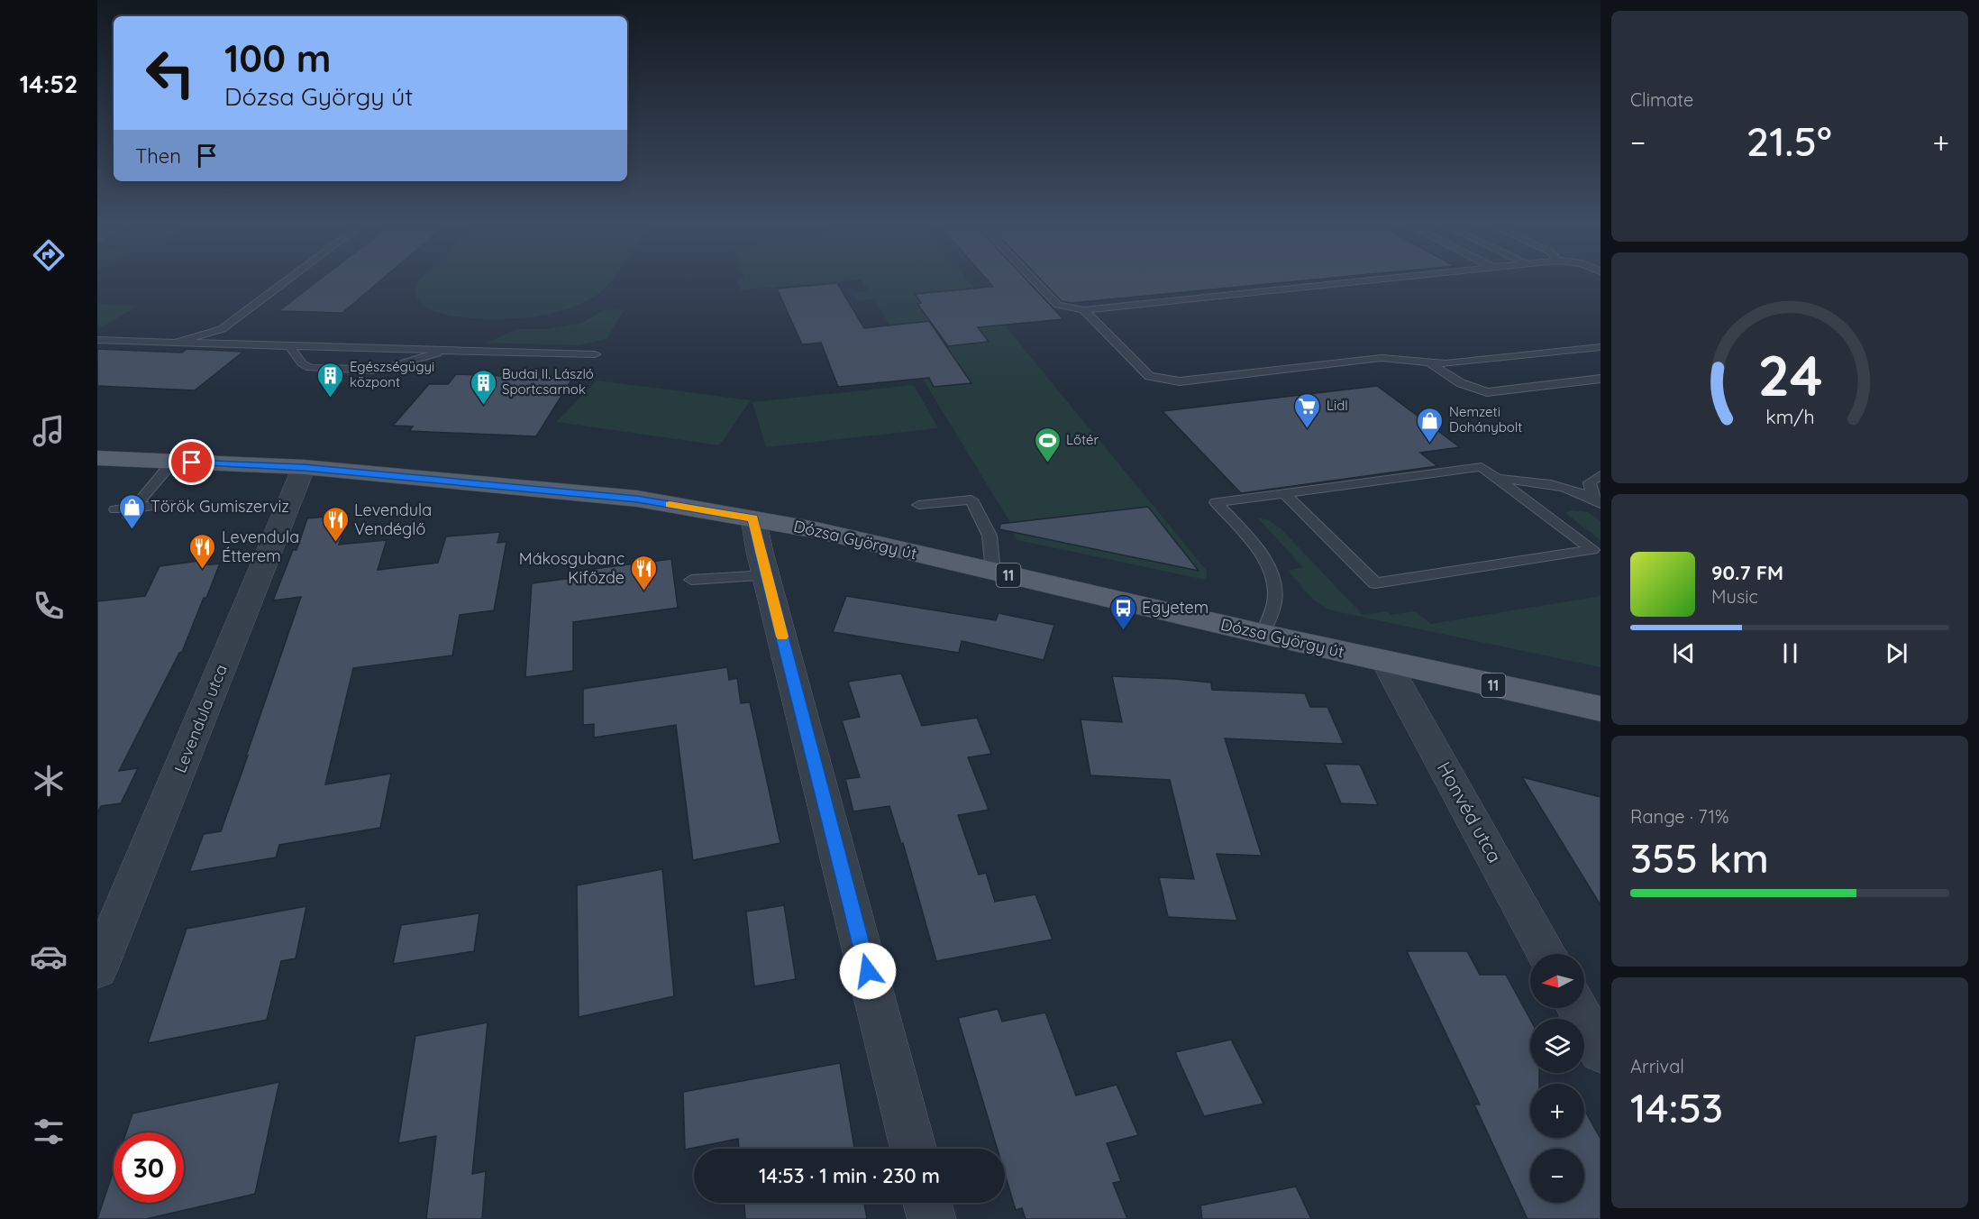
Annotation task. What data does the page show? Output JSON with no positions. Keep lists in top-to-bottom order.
{
  "streets": {
    "main road": ["Dózsa György út", "11"],
    "street": ["Levendula utca", "Honvéd utca"]
  },
  "crossings": [
    ["Dózsa György út", "Levendula utca"],
    ["Dózsa György út", "Honvéd utca"]
  ],
  "places": {
    "building": ["Egészségügyi központ", "Budai II. László Sportcsarnok"],
    "supermarket": ["Lidl"],
    "shop": ["Nemzeti Dohánybolt", "Török Gumiszerviz"],
    "sports": ["Lőtér"],
    "restaurant": ["Levendula Vendéglő", "Levendula Étterem", "Mákosgubanc Kifőzde"],
    "bus stop": ["Egyetem"]
  },
  "north": "left",
  "page": {
    "tabs": "14:52",
    "tile": [
      "Climate",
      ["Range · 71%", "355 km"],
      ["Arrival", "14:53"]
    ],
    "turn": ["100 m", "Dózsa György út"],
    "heat": ["−", "21.5°", "+"],
    "then": "Then",
    "song": ["90.7 FM", "Music"],
    "map_buttons": ["+", "−"],
    "limit": "30",
    "trip": "14:53 · 1 min · 230 m",
    "gauge": ["24", "km/h"]
  }
}
